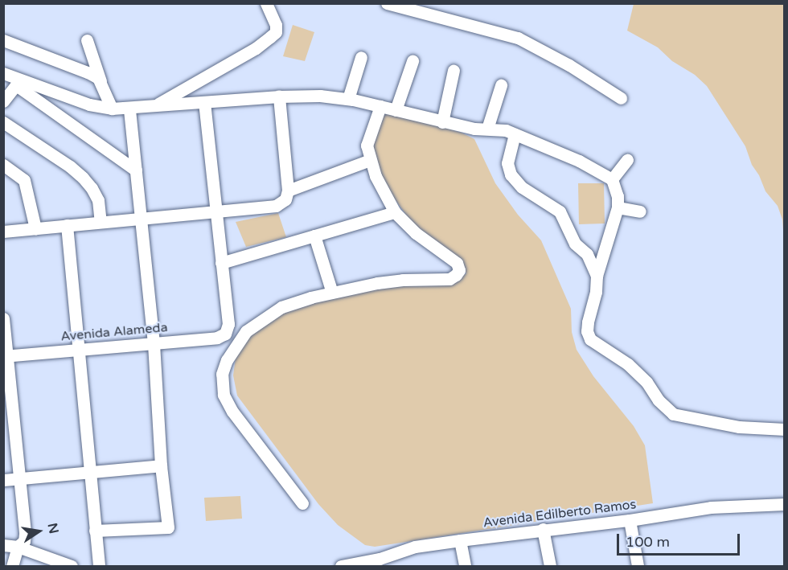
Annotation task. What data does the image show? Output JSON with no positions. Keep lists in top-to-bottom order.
{
  "streets": {
    "street": ["Avenida Alameda", "Avenida Edilberto Ramos"]
  },
  "scale_bar": "100 m",
  "north": "right"
}
